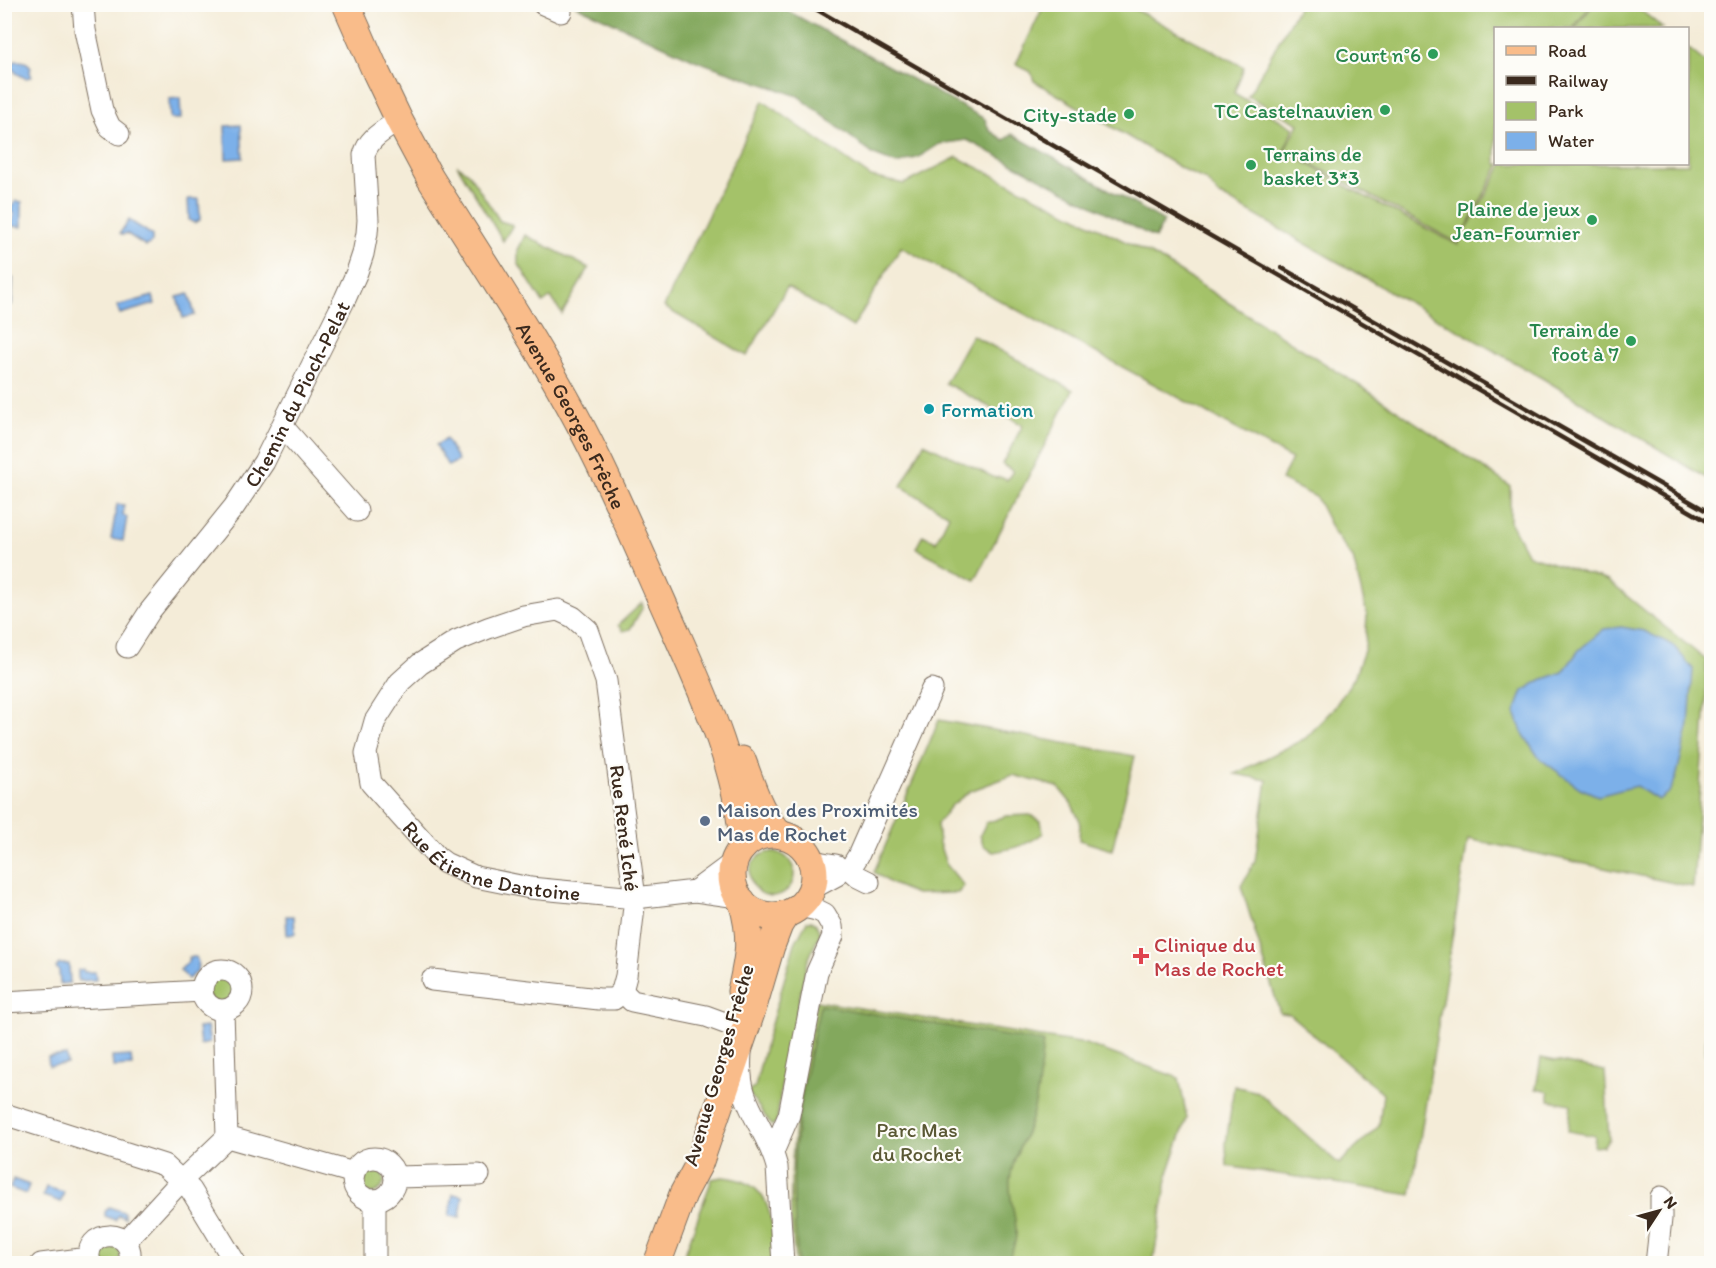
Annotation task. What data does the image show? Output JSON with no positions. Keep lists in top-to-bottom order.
{
  "streets": {
    "main road": ["Avenue Georges Frêche"],
    "street": ["Chemin du Pioch-Pelat", "Rue René Iché", "Rue Étienne Dantoine"]
  },
  "crossings": [
    ["Chemin du Pioch-Pelat", "Avenue Georges Frêche"],
    ["Avenue Georges Frêche", "Rue Étienne Dantoine"],
    ["Rue René Iché", "Rue Étienne Dantoine"]
  ],
  "parks": ["Parc Mas du Rochet"],
  "places": {
    "other": [
      "Court n°6",
      "TC Castelnauvien",
      "City-stade",
      "Terrains de basket 3*3",
      "Plaine de jeux Jean-Fournier",
      "Terrain de foot à 7",
      "Formation",
      "Maison des Proximités Mas de Rochet"
    ],
    "health": ["Clinique du Mas de Rochet"]
  },
  "legend": [
    "Road",
    "Railway",
    "Park",
    "Water"
  ],
  "north": "top right"
}
